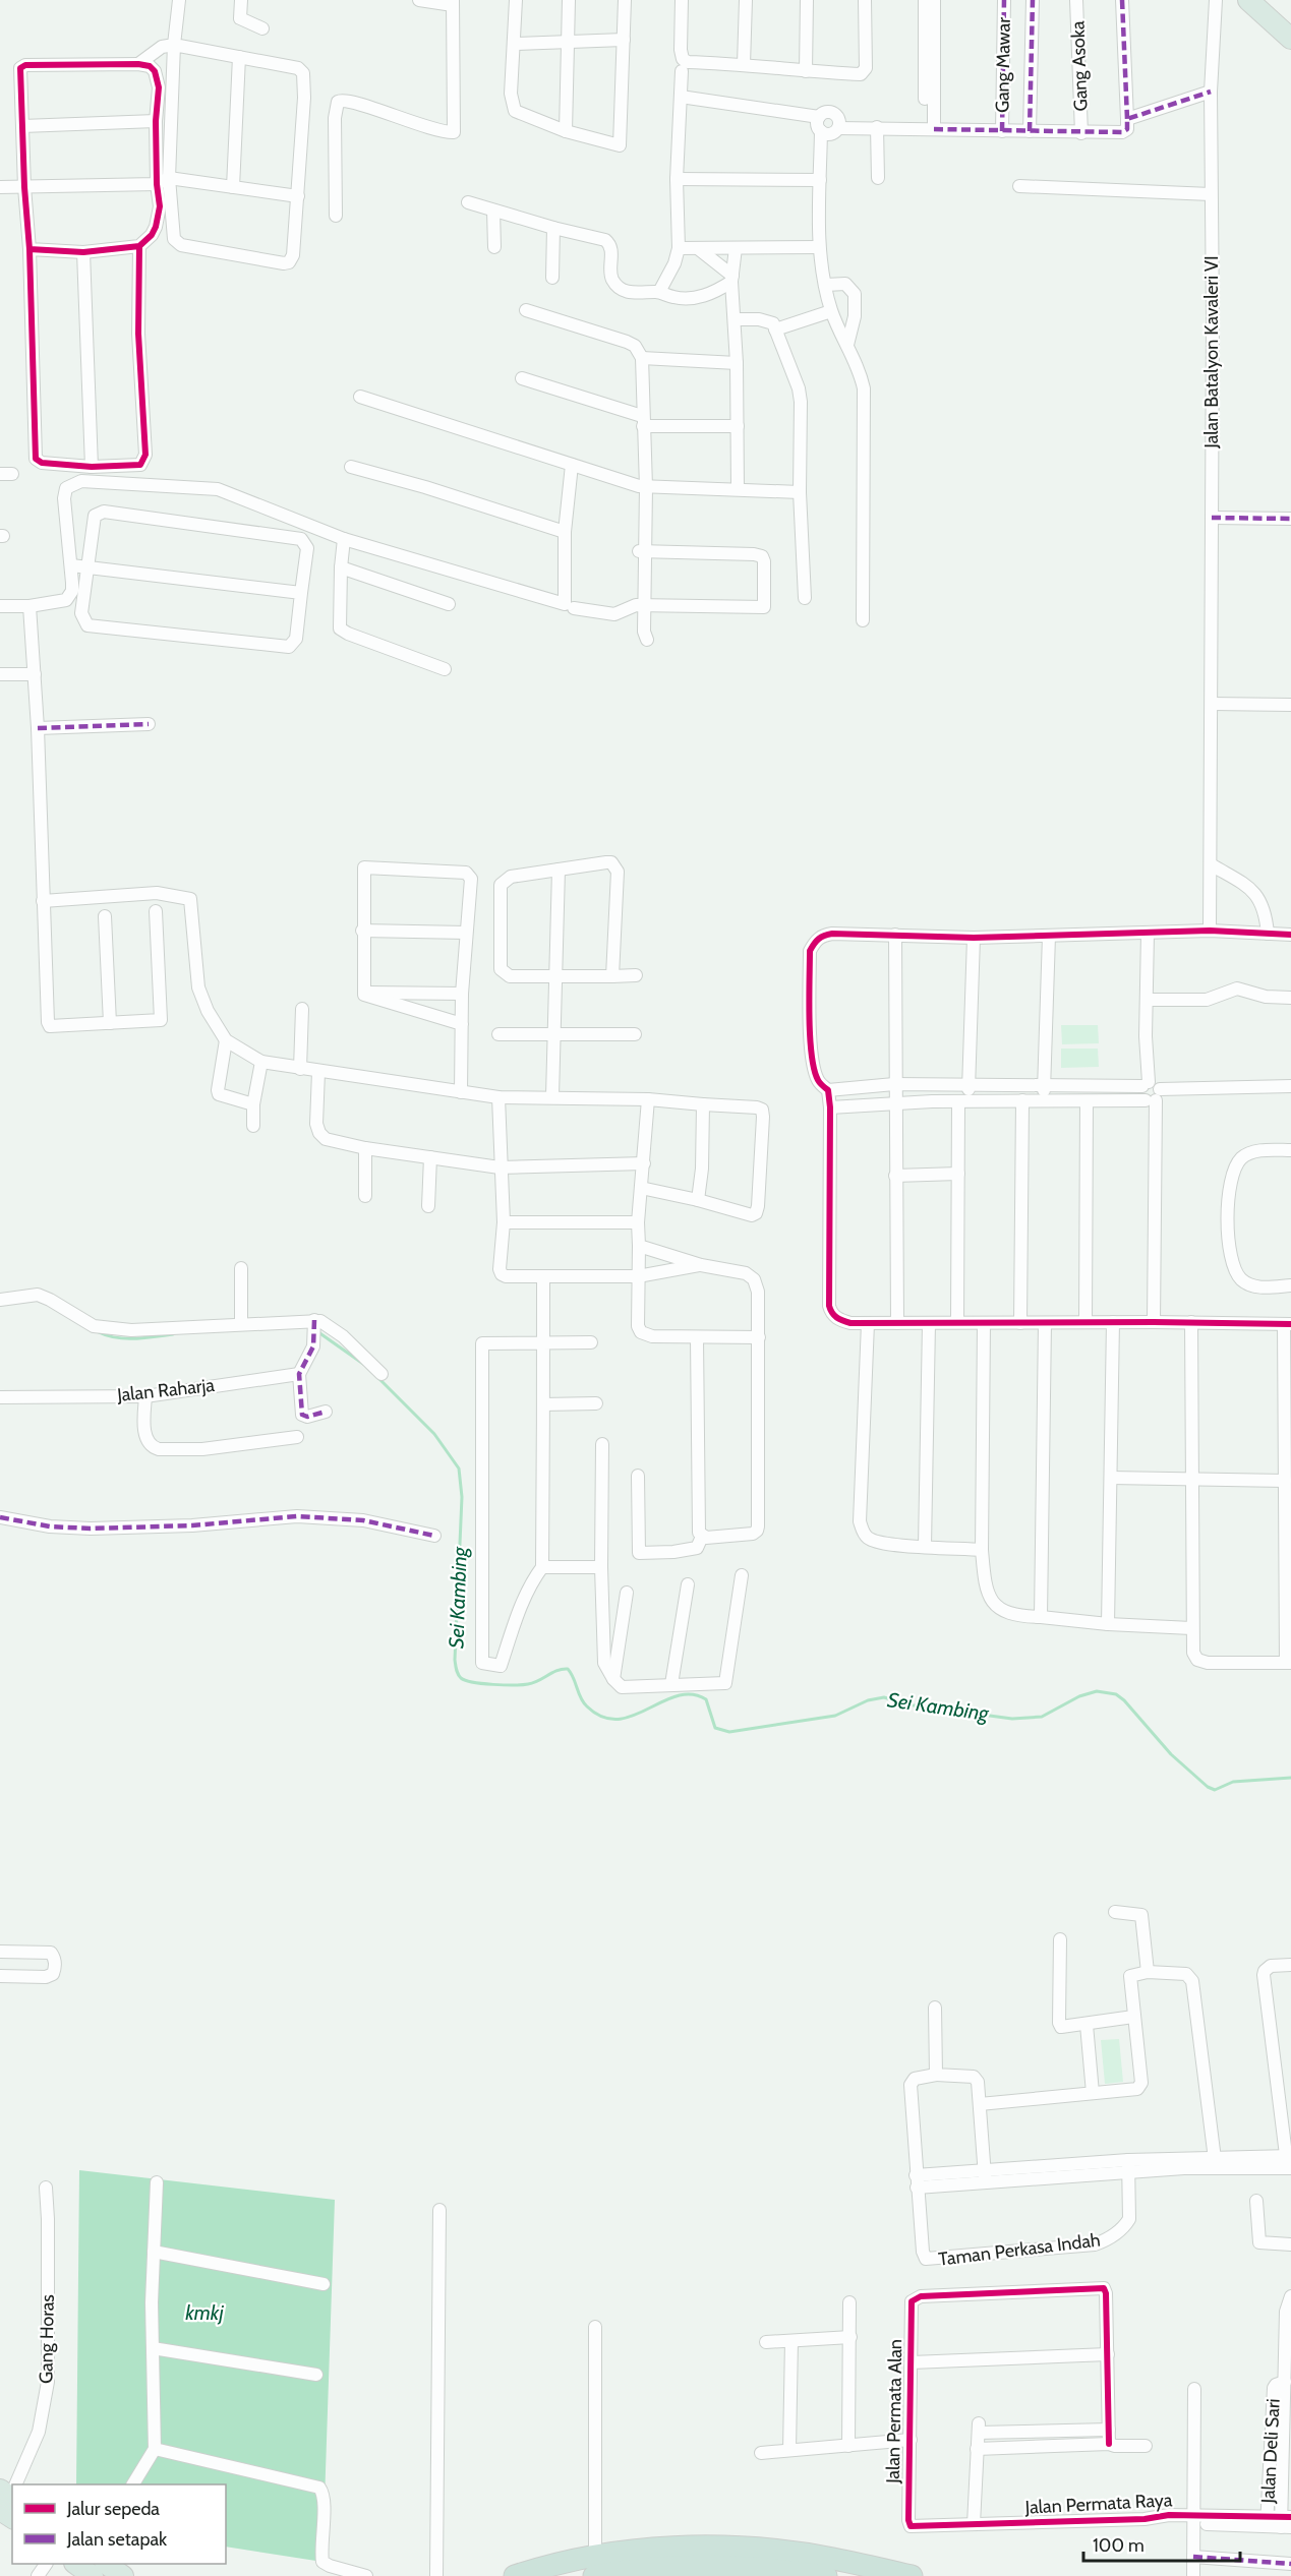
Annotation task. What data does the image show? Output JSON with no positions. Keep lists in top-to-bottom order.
{
  "streets": {
    "street": [
      "Gang Mawar",
      "Gang Asoka",
      "Jalan Batalyon Kavaleri VI",
      "Jalan Raharja",
      "Taman Perkasa Indah",
      "Gang Horas",
      "Jalan Permata Alan",
      "Jalan Deli Sari",
      "Jalan Permata Raya"
    ]
  },
  "crossings": [
    ["Gang Asoka", "Jalan Batalyon Kavaleri VI"],
    ["Jalan Permata Alan", "Jalan Permata Raya"],
    ["Jalan Deli Sari", "Jalan Permata Raya"]
  ],
  "water": ["Sei Kambing", "kmkj"],
  "legend": ["Jalur sepeda", "Jalan setapak"],
  "scale_bar": "100 m"
}
